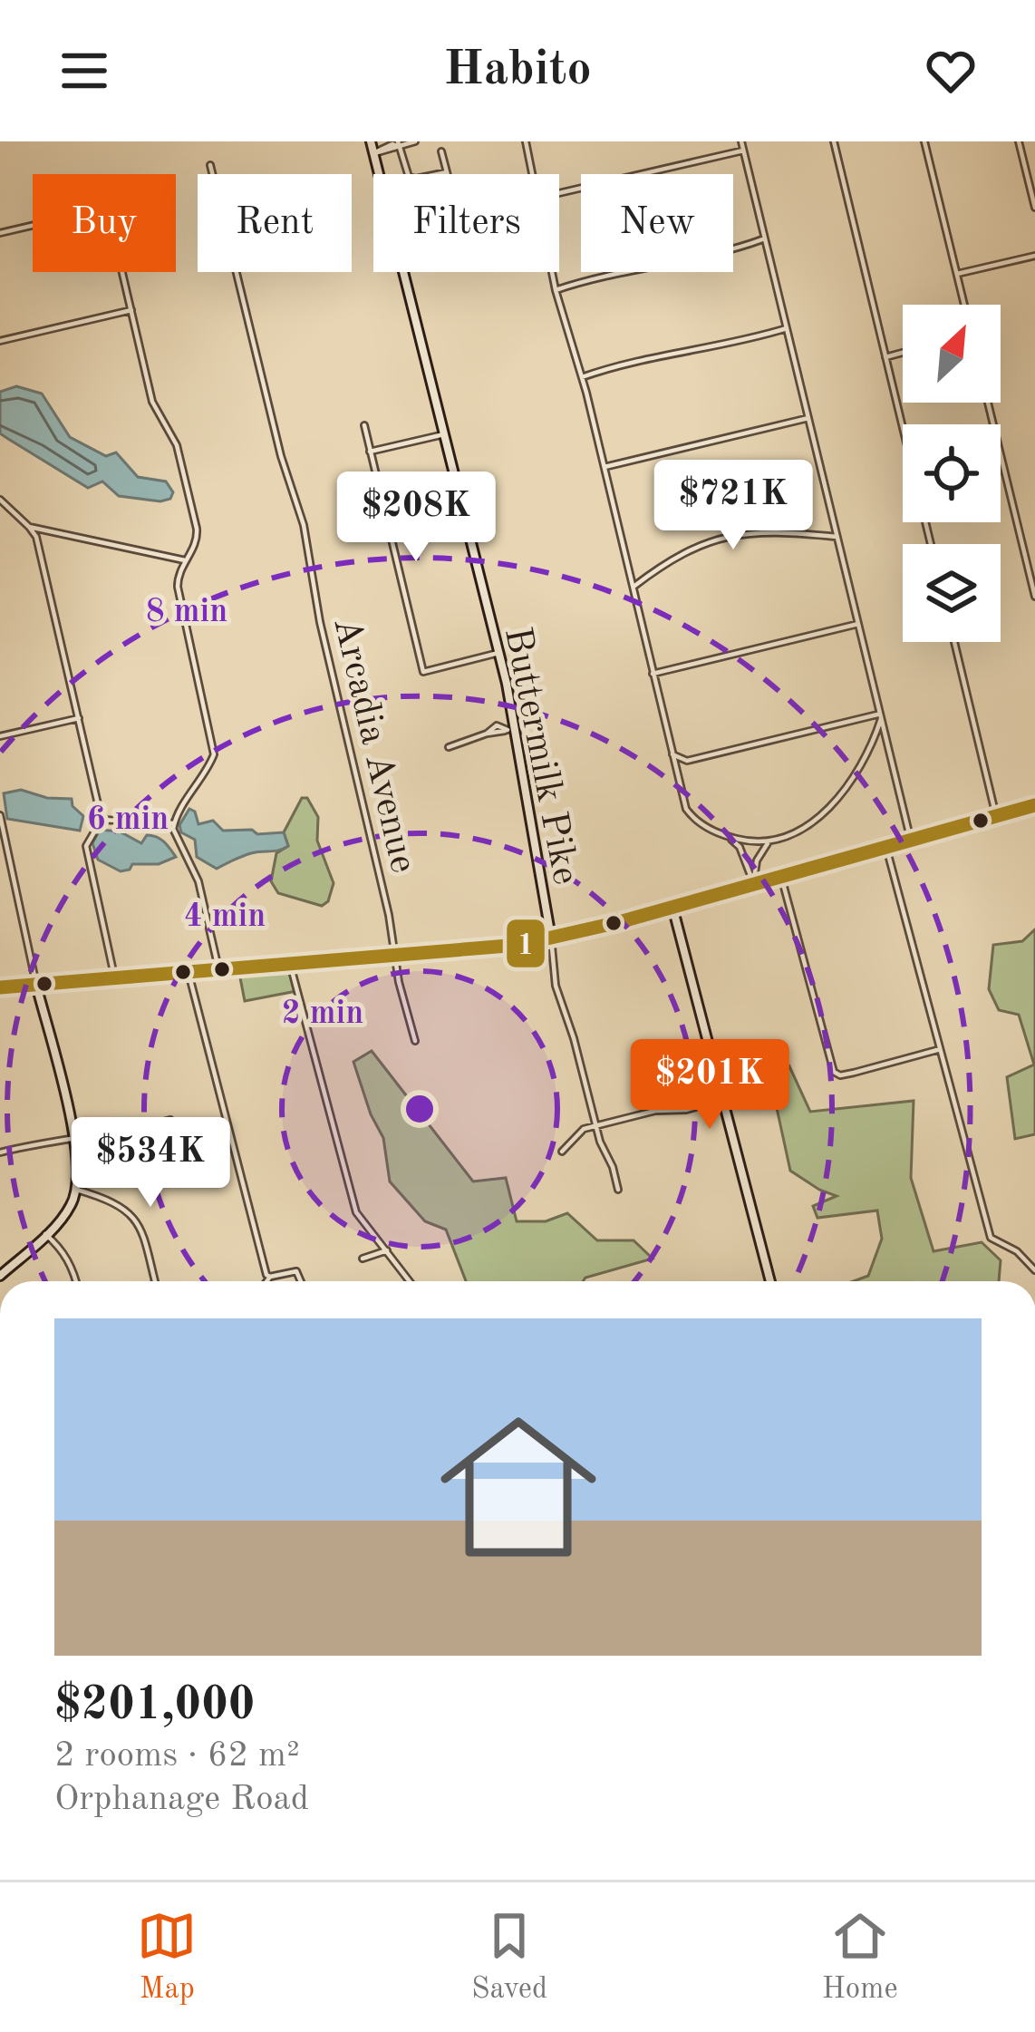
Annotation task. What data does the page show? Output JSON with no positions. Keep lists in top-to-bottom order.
{
  "streets": {
    "main road": ["Buttermilk Pike"],
    "street": ["Arcadia Avenue"]
  },
  "lines": ["transit line 1"],
  "north": "top right",
  "page": {
    "header": "Habito",
    "chip": [
      "Buy",
      "Rent",
      "Filters",
      "New"
    ],
    "price": [
      "$721K",
      "$208K",
      "$201K",
      "$534K"
    ],
    "list": [
      {
        "name": "$201,000",
        "note": "2 rooms · 62 m² · Orphanage Road"
      }
    ],
    "tabs": ["Map", "Saved", "Home"]
  },
  "rings": [
    "8 min",
    "6 min",
    "4 min",
    "2 min"
  ]
}
